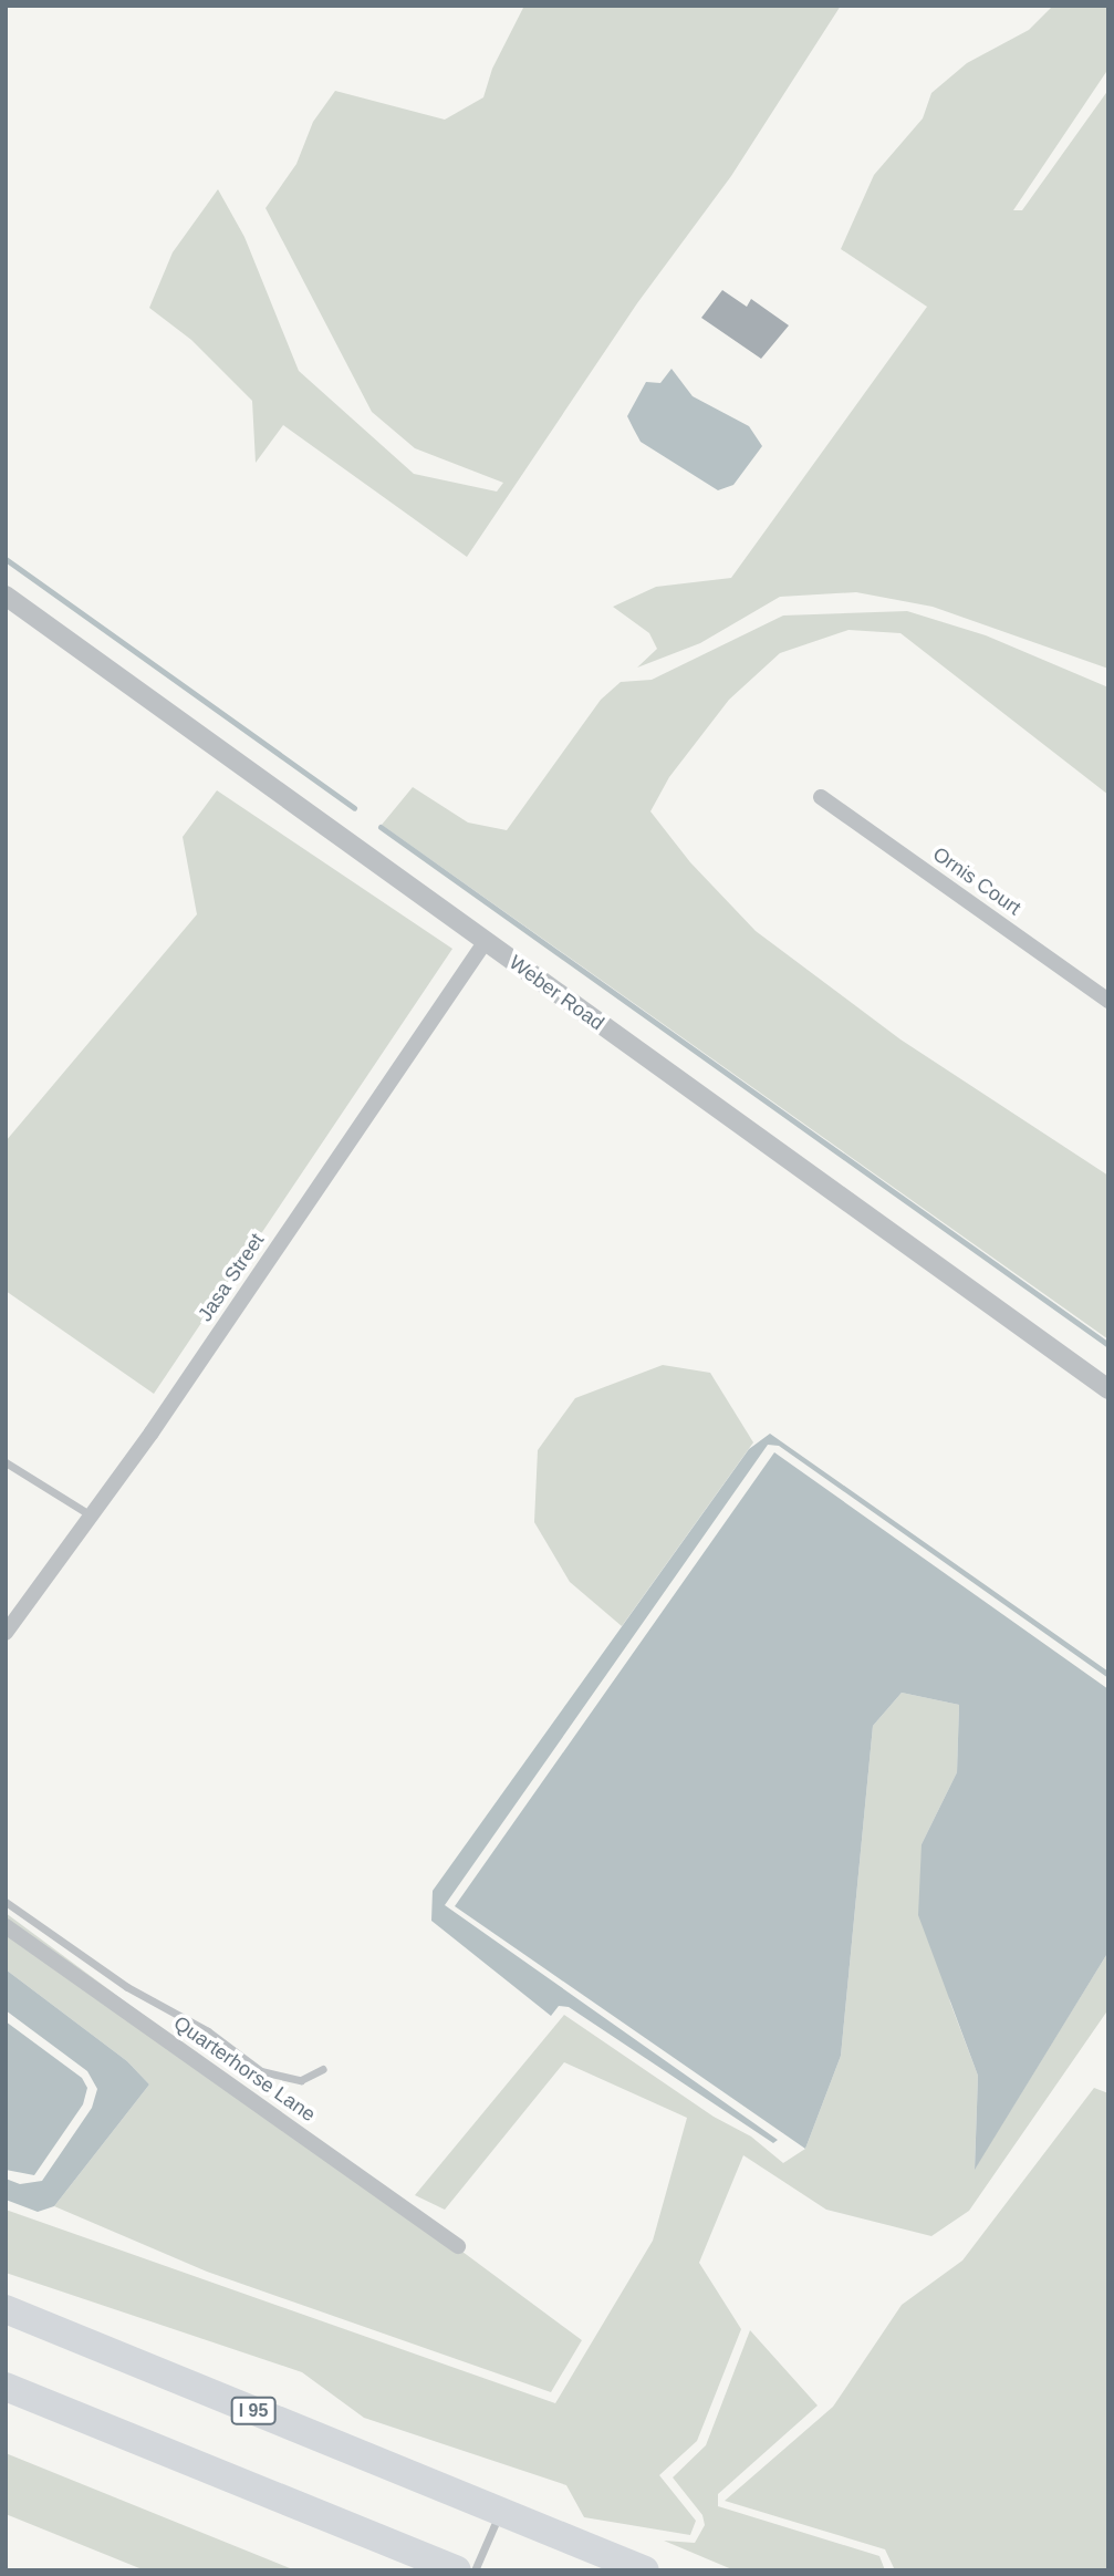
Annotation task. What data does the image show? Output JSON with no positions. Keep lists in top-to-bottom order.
{
  "streets": {
    "highway": ["I 95"],
    "street": [
      "Ornis Court",
      "Weber Road",
      "Jasa Street",
      "Quarterhorse Lane"
    ]
  },
  "crossings": [
    ["Weber Road", "Jasa Street"]
  ]
}
